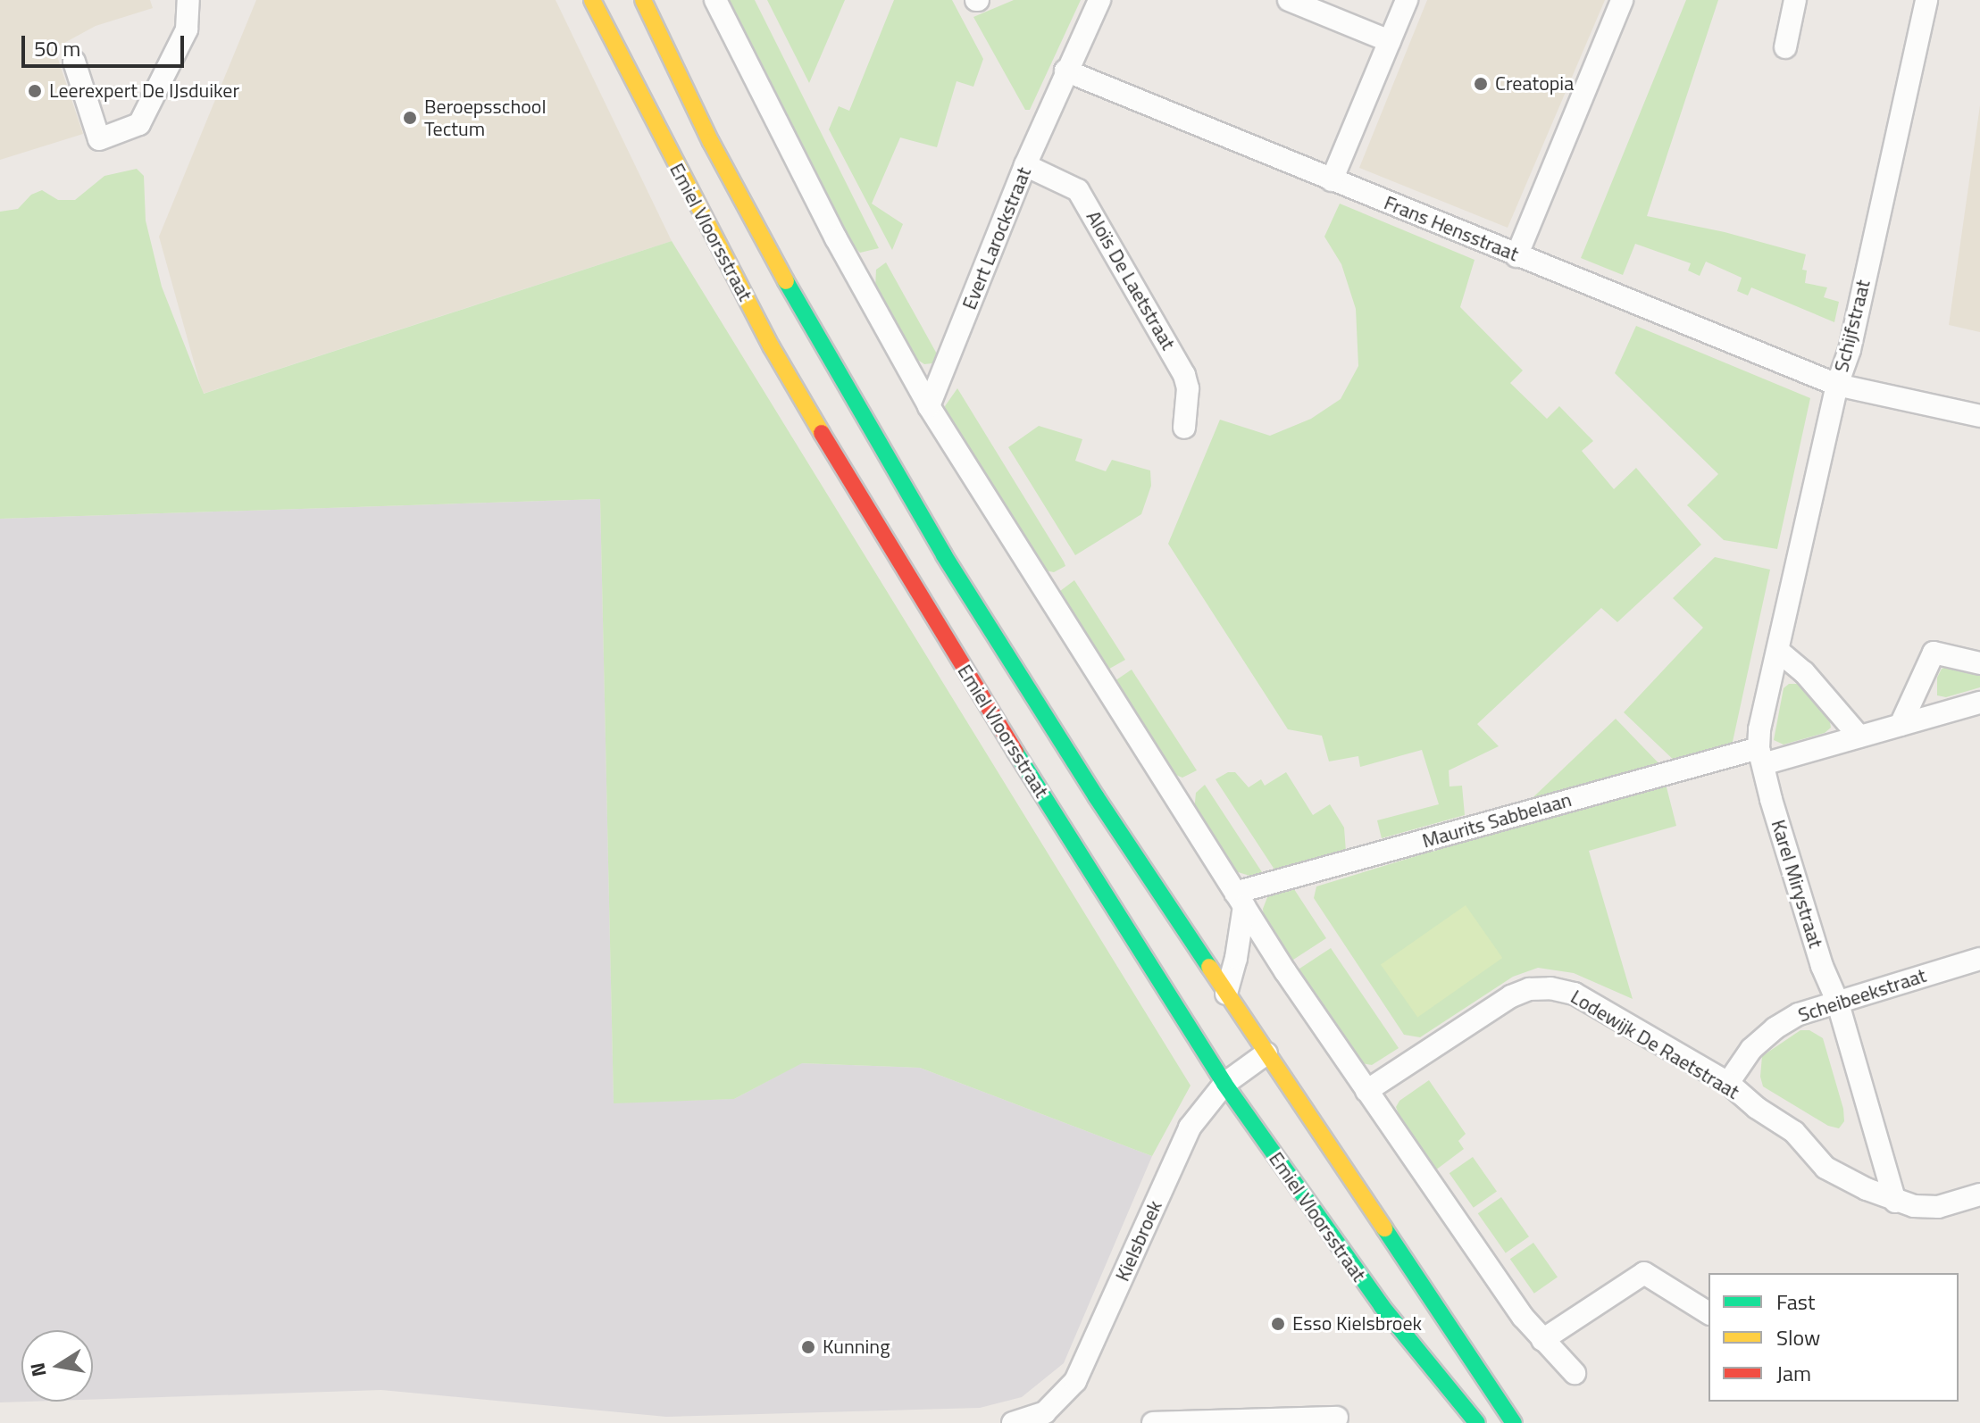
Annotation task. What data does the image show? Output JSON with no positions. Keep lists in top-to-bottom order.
{
  "streets": {
    "street": [
      "Frans Hensstraat",
      "Emiel Vloorsstraat",
      "Evert Larockstraat",
      "Aloïs De Laetstraat",
      "Schijfstraat",
      "Maurits Sabbelaan",
      "Karel Mirystraat",
      "Scheibeekstraat",
      "Lodewijk De Raetstraat",
      "Kielsbroek"
    ]
  },
  "crossings": [
    ["Frans Hensstraat", "Evert Larockstraat"],
    ["Frans Hensstraat", "Schijfstraat"],
    ["Emiel Vloorsstraat", "Kielsbroek"],
    ["Evert Larockstraat", "Aloïs De Laetstraat"],
    ["Schijfstraat", "Maurits Sabbelaan"],
    ["Schijfstraat", "Karel Mirystraat"],
    ["Maurits Sabbelaan", "Karel Mirystraat"],
    ["Karel Mirystraat", "Scheibeekstraat"],
    ["Scheibeekstraat", "Lodewijk De Raetstraat"]
  ],
  "places": [
    "Creatopia",
    "Leerexpert De IJsduiker",
    "Beroepsschool Tectum",
    "Esso Kielsbroek",
    "Kunning"
  ],
  "legend": ["Fast", "Slow", "Jam"],
  "scale_bar": "50 m",
  "north": "left"
}
